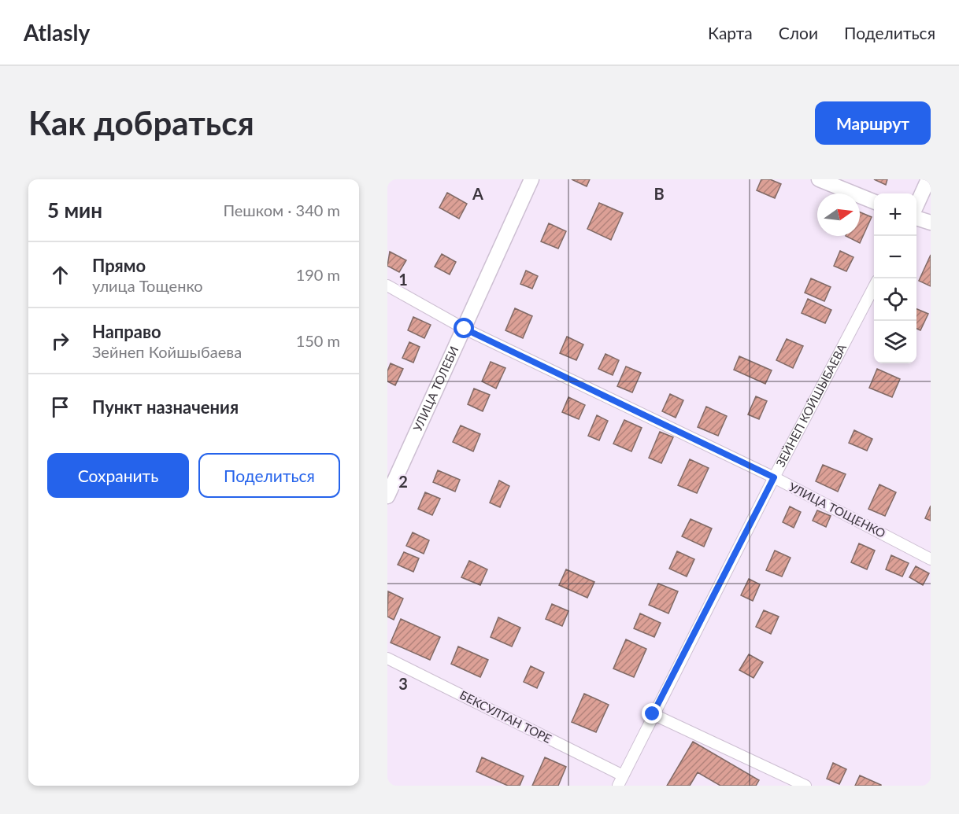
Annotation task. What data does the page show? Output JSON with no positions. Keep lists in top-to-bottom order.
{
  "streets": {
    "street": [
      "УЛИЦА ТОЛЕБИ",
      "ЗЕЙНЕП КОЙШЫБАЕВА",
      "УЛИЦА ТОЩЕНКО",
      "БЕКСУЛТАН ТОРЕ"
    ]
  },
  "crossings": [
    ["УЛИЦА ТОЛЕБИ", "УЛИЦА ТОЩЕНКО"],
    ["ЗЕЙНЕП КОЙШЫБАЕВА", "УЛИЦА ТОЩЕНКО"],
    ["ЗЕЙНЕП КОЙШЫБАЕВА", "БЕКСУЛТАН ТОРЕ"]
  ],
  "north": "right",
  "page": {
    "header": "Atlasly",
    "nav": ["Карта", "Слои", "Поделиться"],
    "buttons": [
      "Маршрут",
      ["Сохранить", "Поделиться"]
    ],
    "title": "Как добраться",
    "heading": ["5 мин", "Пешком · 340 m"],
    "map_buttons": ["+", "−"],
    "list": [
      ["Прямо", "улица Тощенко", "190 m"],
      ["Направо", "Зейнеп Койшыбаева", "150 m"],
      "Пункт назначения"
    ]
  },
  "grid": {
    "columns": ["A", "B"],
    "rows": ["1", "2", "3"]
  }
}
